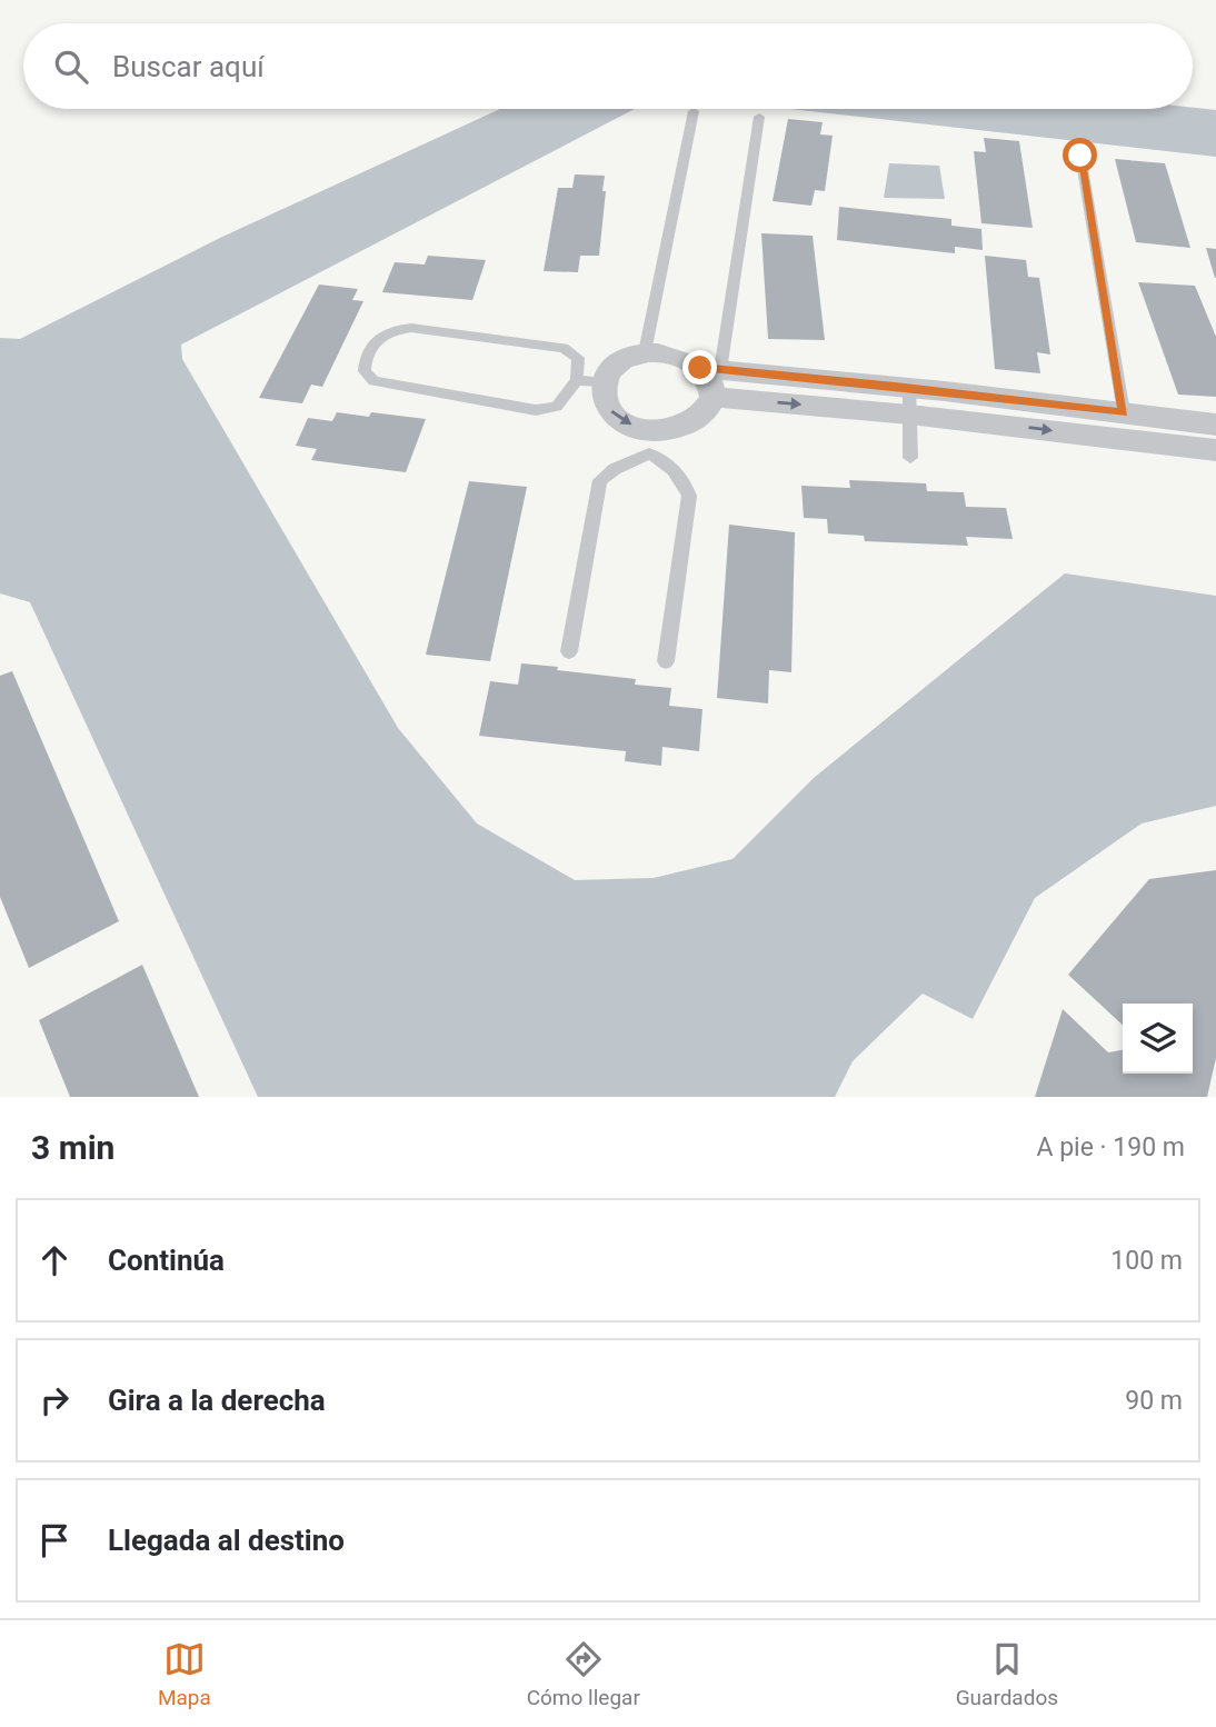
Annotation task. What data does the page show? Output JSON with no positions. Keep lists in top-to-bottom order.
{
  "page": {
    "search": "Buscar aquí",
    "heading": ["3 min", "A pie · 190 m"],
    "list": [
      ["Continúa", "100 m"],
      ["Gira a la derecha", "90 m"],
      "Llegada al destino"
    ],
    "nav": ["Mapa", "Cómo llegar", "Guardados"]
  }
}
